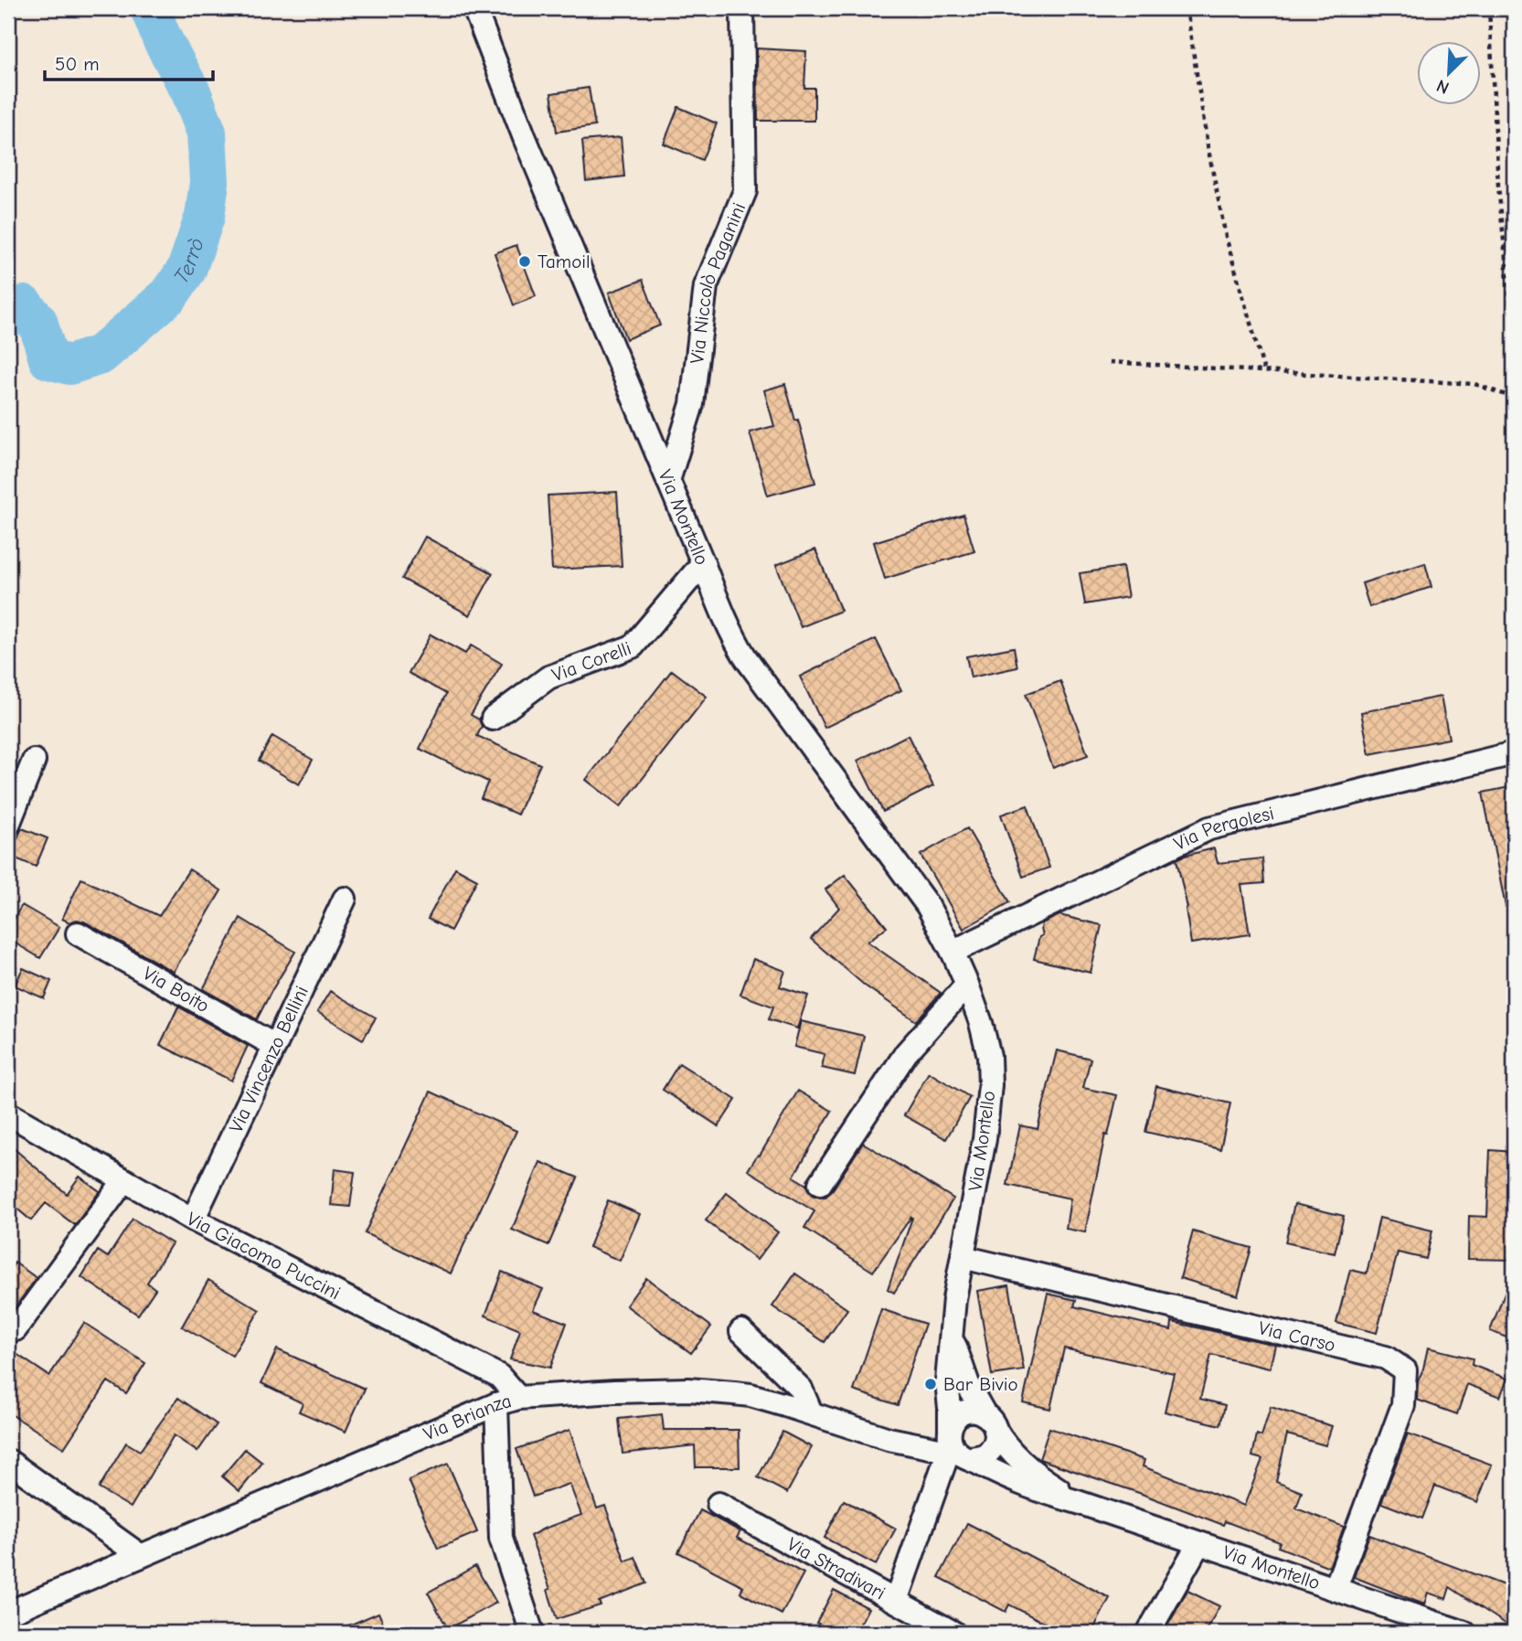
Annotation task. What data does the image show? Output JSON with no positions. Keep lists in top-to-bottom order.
{
  "streets": {
    "street": [
      "Via Niccolò Paganini",
      "Via Montello",
      "Via Corelli",
      "Via Pergolesi",
      "Via Boito",
      "Via Vincenzo Bellini",
      "Via Giacomo Puccini",
      "Via Carso",
      "Via Brianza",
      "Via Stradivari"
    ]
  },
  "crossings": [
    ["Via Niccolò Paganini", "Via Montello"],
    ["Via Montello", "Via Corelli"],
    ["Via Montello", "Via Pergolesi"],
    ["Via Montello", "Via Carso"],
    ["Via Montello", "Via Brianza"],
    ["Via Boito", "Via Vincenzo Bellini"],
    ["Via Vincenzo Bellini", "Via Giacomo Puccini"],
    ["Via Giacomo Puccini", "Via Brianza"]
  ],
  "water": ["Terrò"],
  "places": ["Tamoil", "Bar Bivio"],
  "scale_bar": "50 m",
  "north": "bottom left"
}
